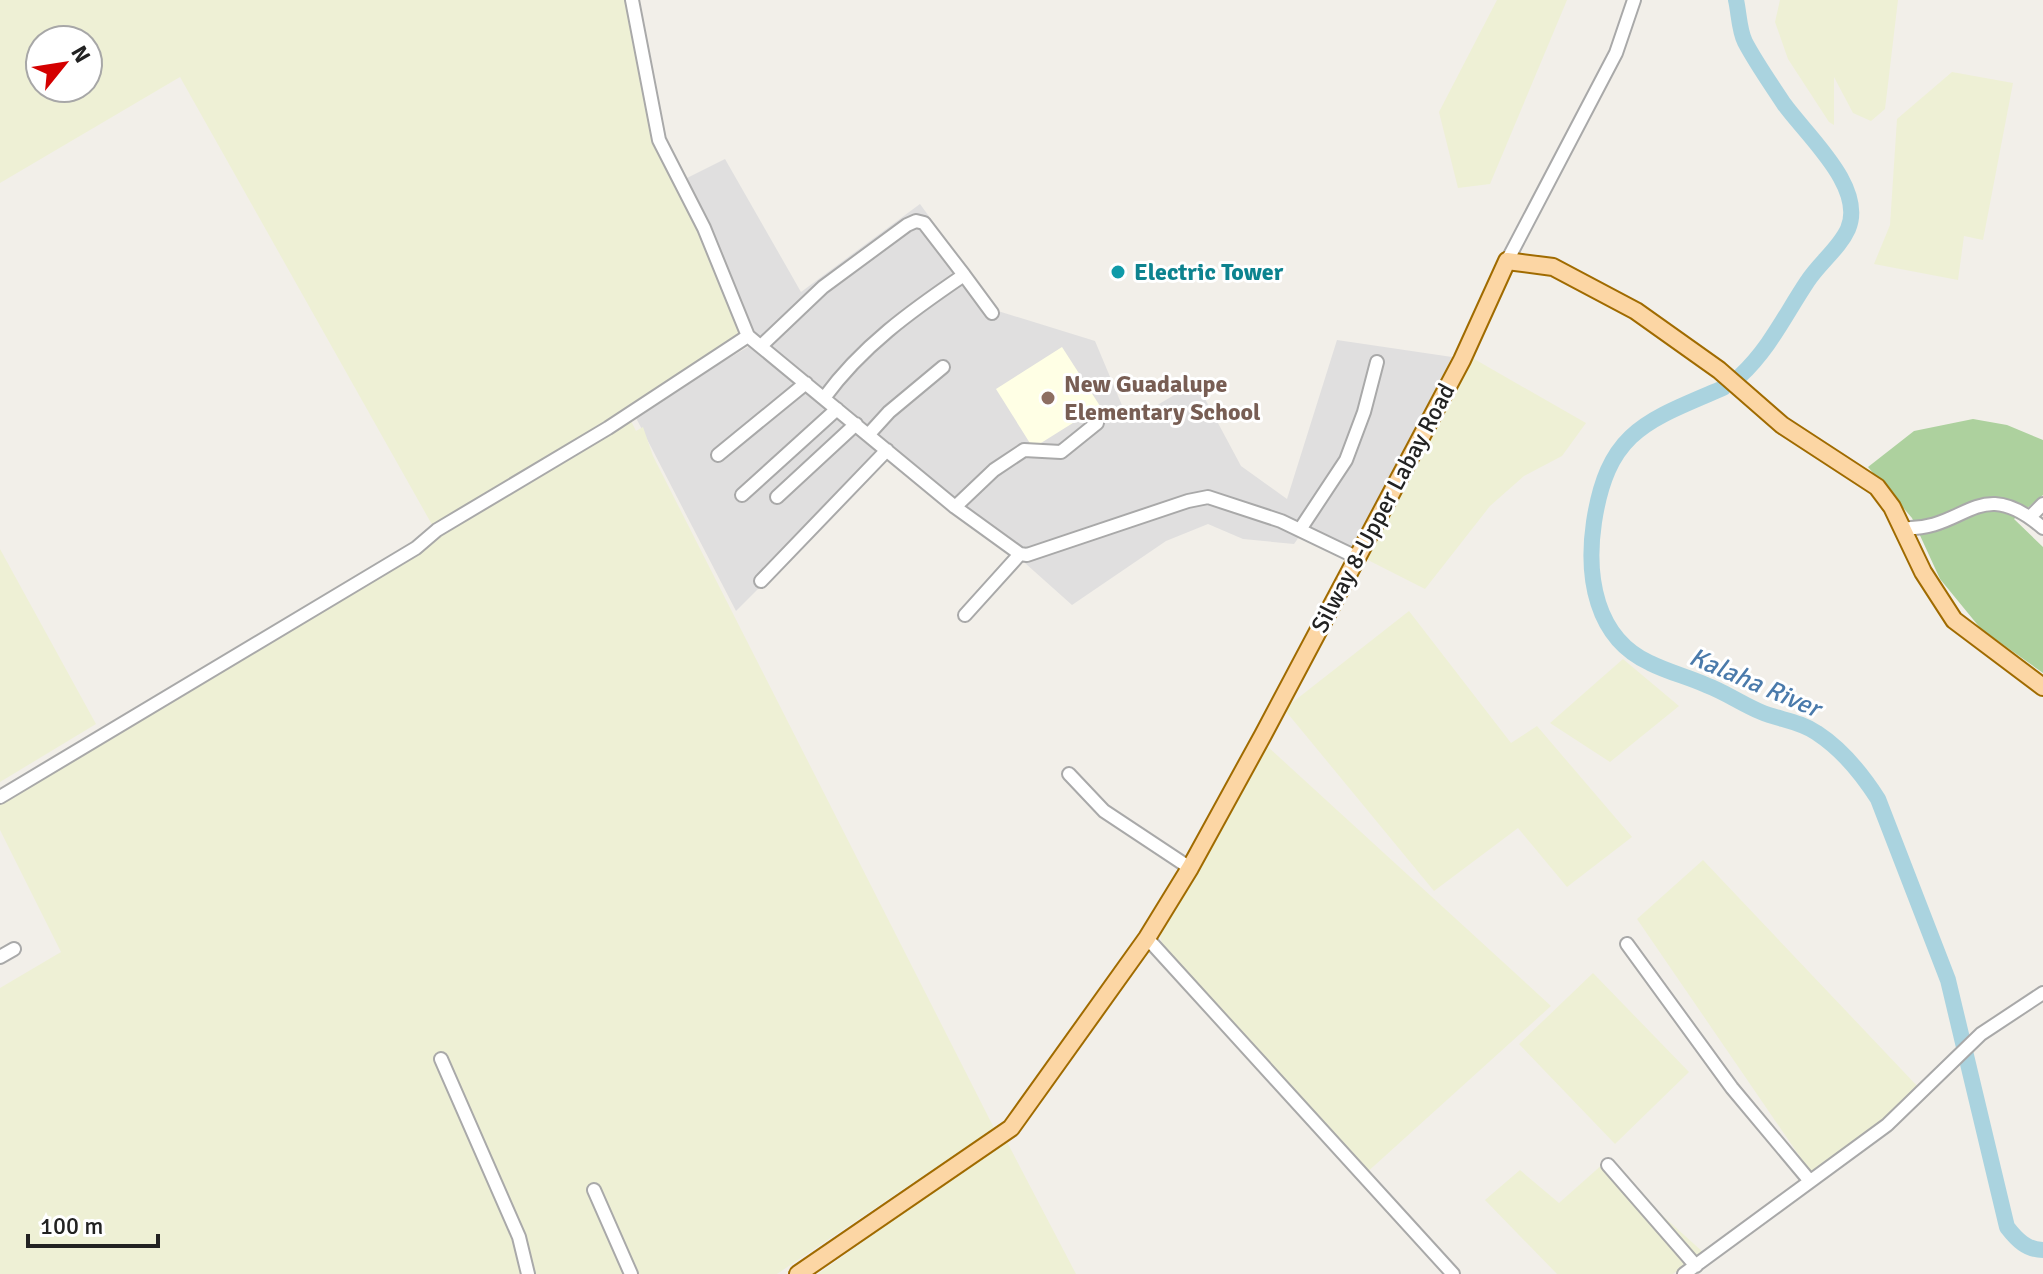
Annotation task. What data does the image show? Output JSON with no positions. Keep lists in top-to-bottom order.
{
  "streets": {
    "main road": ["Silway 8-Upper Labay Road"]
  },
  "water": ["Kalaha River"],
  "places": ["Electric Tower", "New Guadalupe Elementary School"],
  "scale_bar": "100 m",
  "north": "top right"
}
